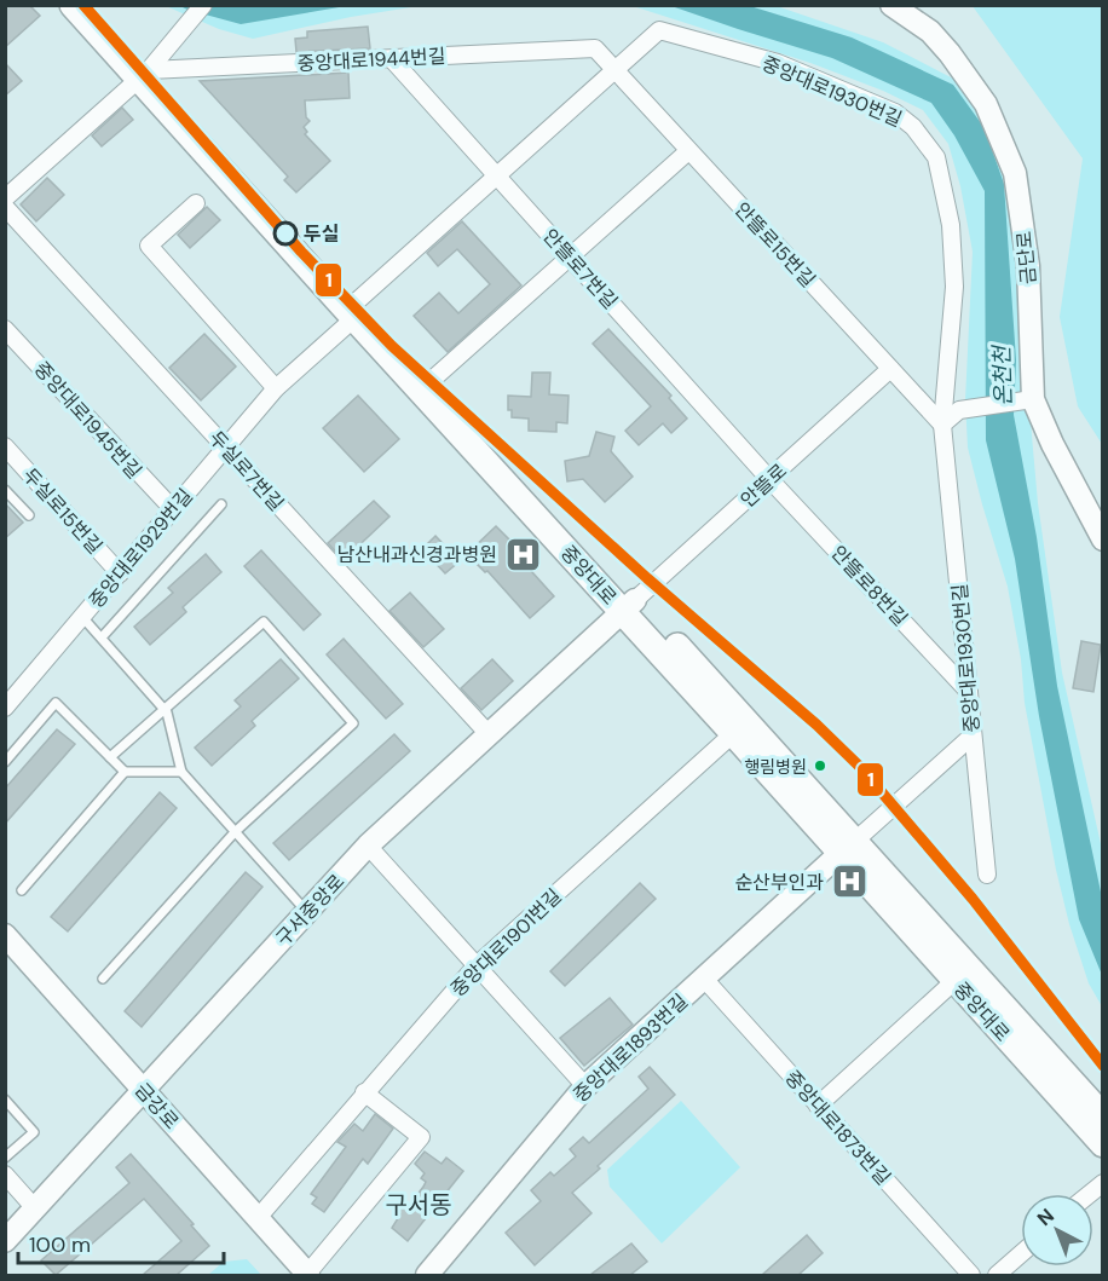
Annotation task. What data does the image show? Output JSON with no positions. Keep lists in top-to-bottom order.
{
  "streets": {
    "main road": ["중앙대로"],
    "street": [
      "중앙대로1944번길",
      "중앙대로1930번길",
      "안뜰로15번길",
      "금단로",
      "안뜰로7번길",
      "중앙대로1945번길",
      "두실로7번길",
      "안뜰로",
      "두실로15번길",
      "중앙대로1929번길",
      "안뜰로8번길",
      "구서중앙로",
      "중앙대로1901번길",
      "중앙대로1893번길",
      "금강로",
      "중앙대로1873번길"
    ]
  },
  "crossings": [
    ["중앙대로1944번길", "안뜰로15번길"],
    ["중앙대로1944번길", "안뜰로7번길"],
    ["중앙대로1944번길", "중앙대로"],
    ["중앙대로1930번길", "안뜰로15번길"],
    ["중앙대로1930번길", "안뜰로7번길"],
    ["중앙대로1930번길", "중앙대로1929번길"],
    ["중앙대로1930번길", "중앙대로"],
    ["중앙대로1930번길", "안뜰로8번길"],
    ["안뜰로15번길", "안뜰로"],
    ["안뜰로7번길", "안뜰로"],
    ["안뜰로7번길", "안뜰로8번길"],
    ["중앙대로1945번길", "중앙대로1929번길"],
    ["두실로7번길", "중앙대로1929번길"],
    ["두실로7번길", "구서중앙로"],
    ["안뜰로", "중앙대로"],
    ["안뜰로", "안뜰로8번길"],
    ["안뜰로", "구서중앙로"],
    ["두실로15번길", "중앙대로1929번길"],
    ["중앙대로1929번길", "중앙대로"],
    ["중앙대로", "구서중앙로"],
    ["중앙대로", "중앙대로1901번길"],
    ["중앙대로", "중앙대로1893번길"],
    ["구서중앙로", "금강로"],
    ["중앙대로1901번길", "금강로"],
    ["중앙대로1893번길", "중앙대로1873번길"]
  ],
  "districts": ["구서동"],
  "water": ["온천천"],
  "places": {
    "other": ["두실", "행림병원"],
    "hospital": ["남산내과신경과병원", "순산부인과"]
  },
  "lines": ["transit line 1"],
  "scale_bar": "100 m",
  "north": "top left"
}
